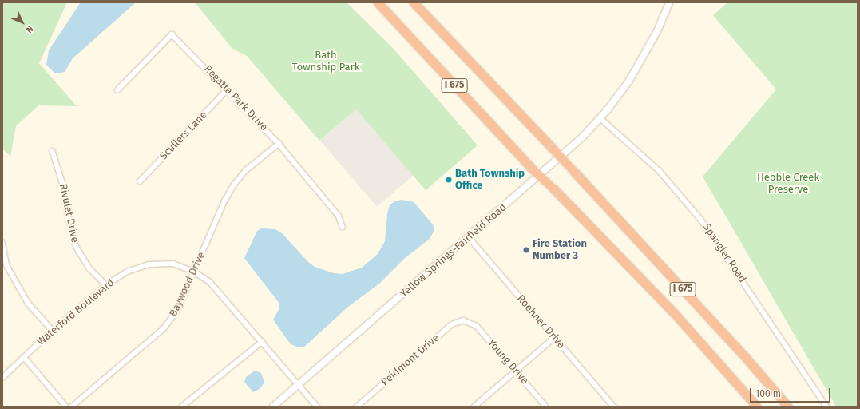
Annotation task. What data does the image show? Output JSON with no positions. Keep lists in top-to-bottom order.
{
  "streets": {
    "highway": ["I 675"],
    "main road": ["Yellow Springs-Fairfield Road"],
    "street": [
      "Regatta Park Drive",
      "Scullers Lane",
      "Rivulet Drive",
      "Spangler Road",
      "Baywood Drive",
      "Waterford Boulevard",
      "Roehner Drive",
      "Peidmont Drive",
      "Young Drive"
    ]
  },
  "crossings": [
    ["Regatta Park Drive", "Scullers Lane"],
    ["Regatta Park Drive", "Baywood Drive"],
    ["Rivulet Drive", "Waterford Boulevard"],
    ["Yellow Springs-Fairfield Road", "Spangler Road"],
    ["Yellow Springs-Fairfield Road", "Waterford Boulevard"],
    ["Yellow Springs-Fairfield Road", "Roehner Drive"],
    ["Baywood Drive", "Waterford Boulevard"],
    ["Peidmont Drive", "Young Drive"]
  ],
  "parks": ["Bath Township Park", "Hebble Creek Preserve"],
  "places": ["Bath Township Office", "Fire Station Number 3"],
  "scale_bar": "100 m",
  "north": "bottom right"
}
